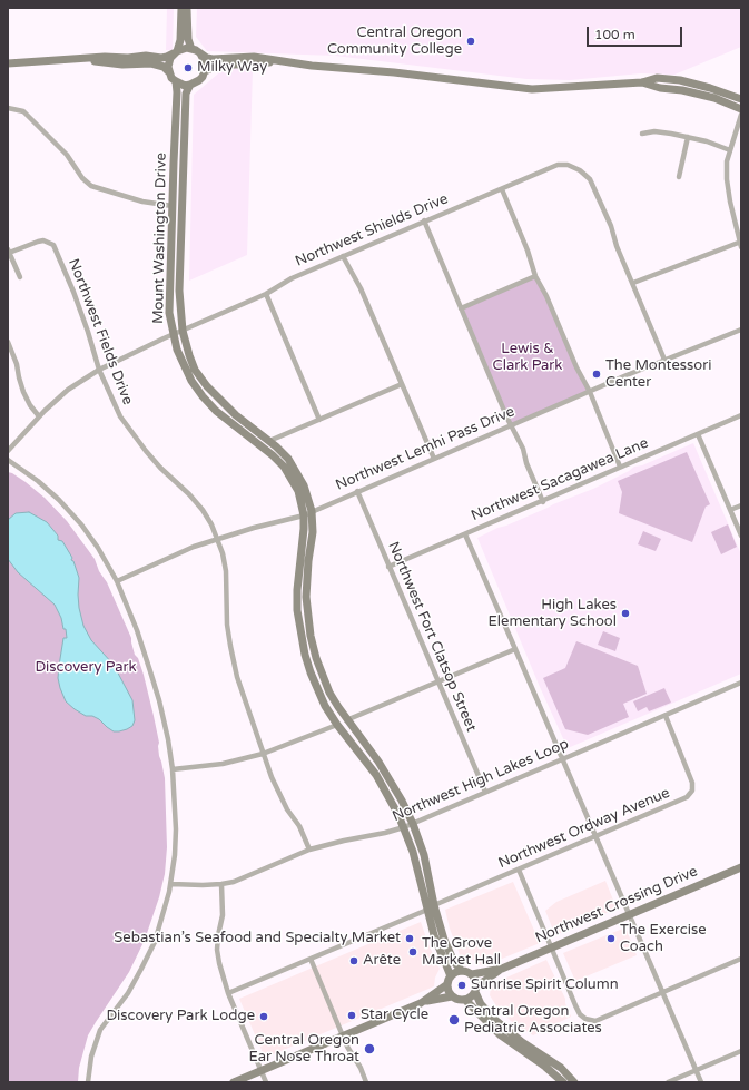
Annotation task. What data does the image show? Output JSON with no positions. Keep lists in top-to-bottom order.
{
  "streets": {
    "main road": ["Mount Washington Drive", "Northwest Crossing Drive"],
    "street": [
      "Northwest Shields Drive",
      "Northwest Fields Drive",
      "Northwest Lemhi Pass Drive",
      "Northwest Sacagawea Lane",
      "Northwest Fort Clatsop Street",
      "Northwest High Lakes Loop",
      "Northwest Ordway Avenue"
    ]
  },
  "crossings": [
    ["Northwest Shields Drive", "Mount Washington Drive"],
    ["Northwest Shields Drive", "Northwest Fields Drive"],
    ["Northwest Shields Drive", "Northwest Lemhi Pass Drive"],
    ["Mount Washington Drive", "Northwest Lemhi Pass Drive"],
    ["Mount Washington Drive", "Northwest High Lakes Loop"],
    ["Mount Washington Drive", "Northwest Ordway Avenue"],
    ["Mount Washington Drive", "Northwest Crossing Drive"],
    ["Northwest Fields Drive", "Northwest Lemhi Pass Drive"],
    ["Northwest Fields Drive", "Northwest High Lakes Loop"],
    ["Northwest Lemhi Pass Drive", "Northwest Fort Clatsop Street"],
    ["Northwest Sacagawea Lane", "Northwest Fort Clatsop Street"],
    ["Northwest Fort Clatsop Street", "Northwest High Lakes Loop"],
    ["Northwest High Lakes Loop", "Northwest Ordway Avenue"]
  ],
  "parks": ["Lewis & Clark Park", "Discovery Park"],
  "places": [
    "Central Oregon Community College",
    "Milky Way",
    "The Montessori Center",
    "High Lakes Elementary School",
    "Sebastian’s Seafood and Specialty Market",
    "The Exercise Coach",
    "The Grove Market Hall",
    "Arête",
    "Sunrise Spirit Column",
    "Star Cycle",
    "Discovery Park Lodge",
    "Central Oregon Pediatric Associates",
    "Central Oregon Ear Nose Throat"
  ],
  "scale_bar": "100 m"
}
